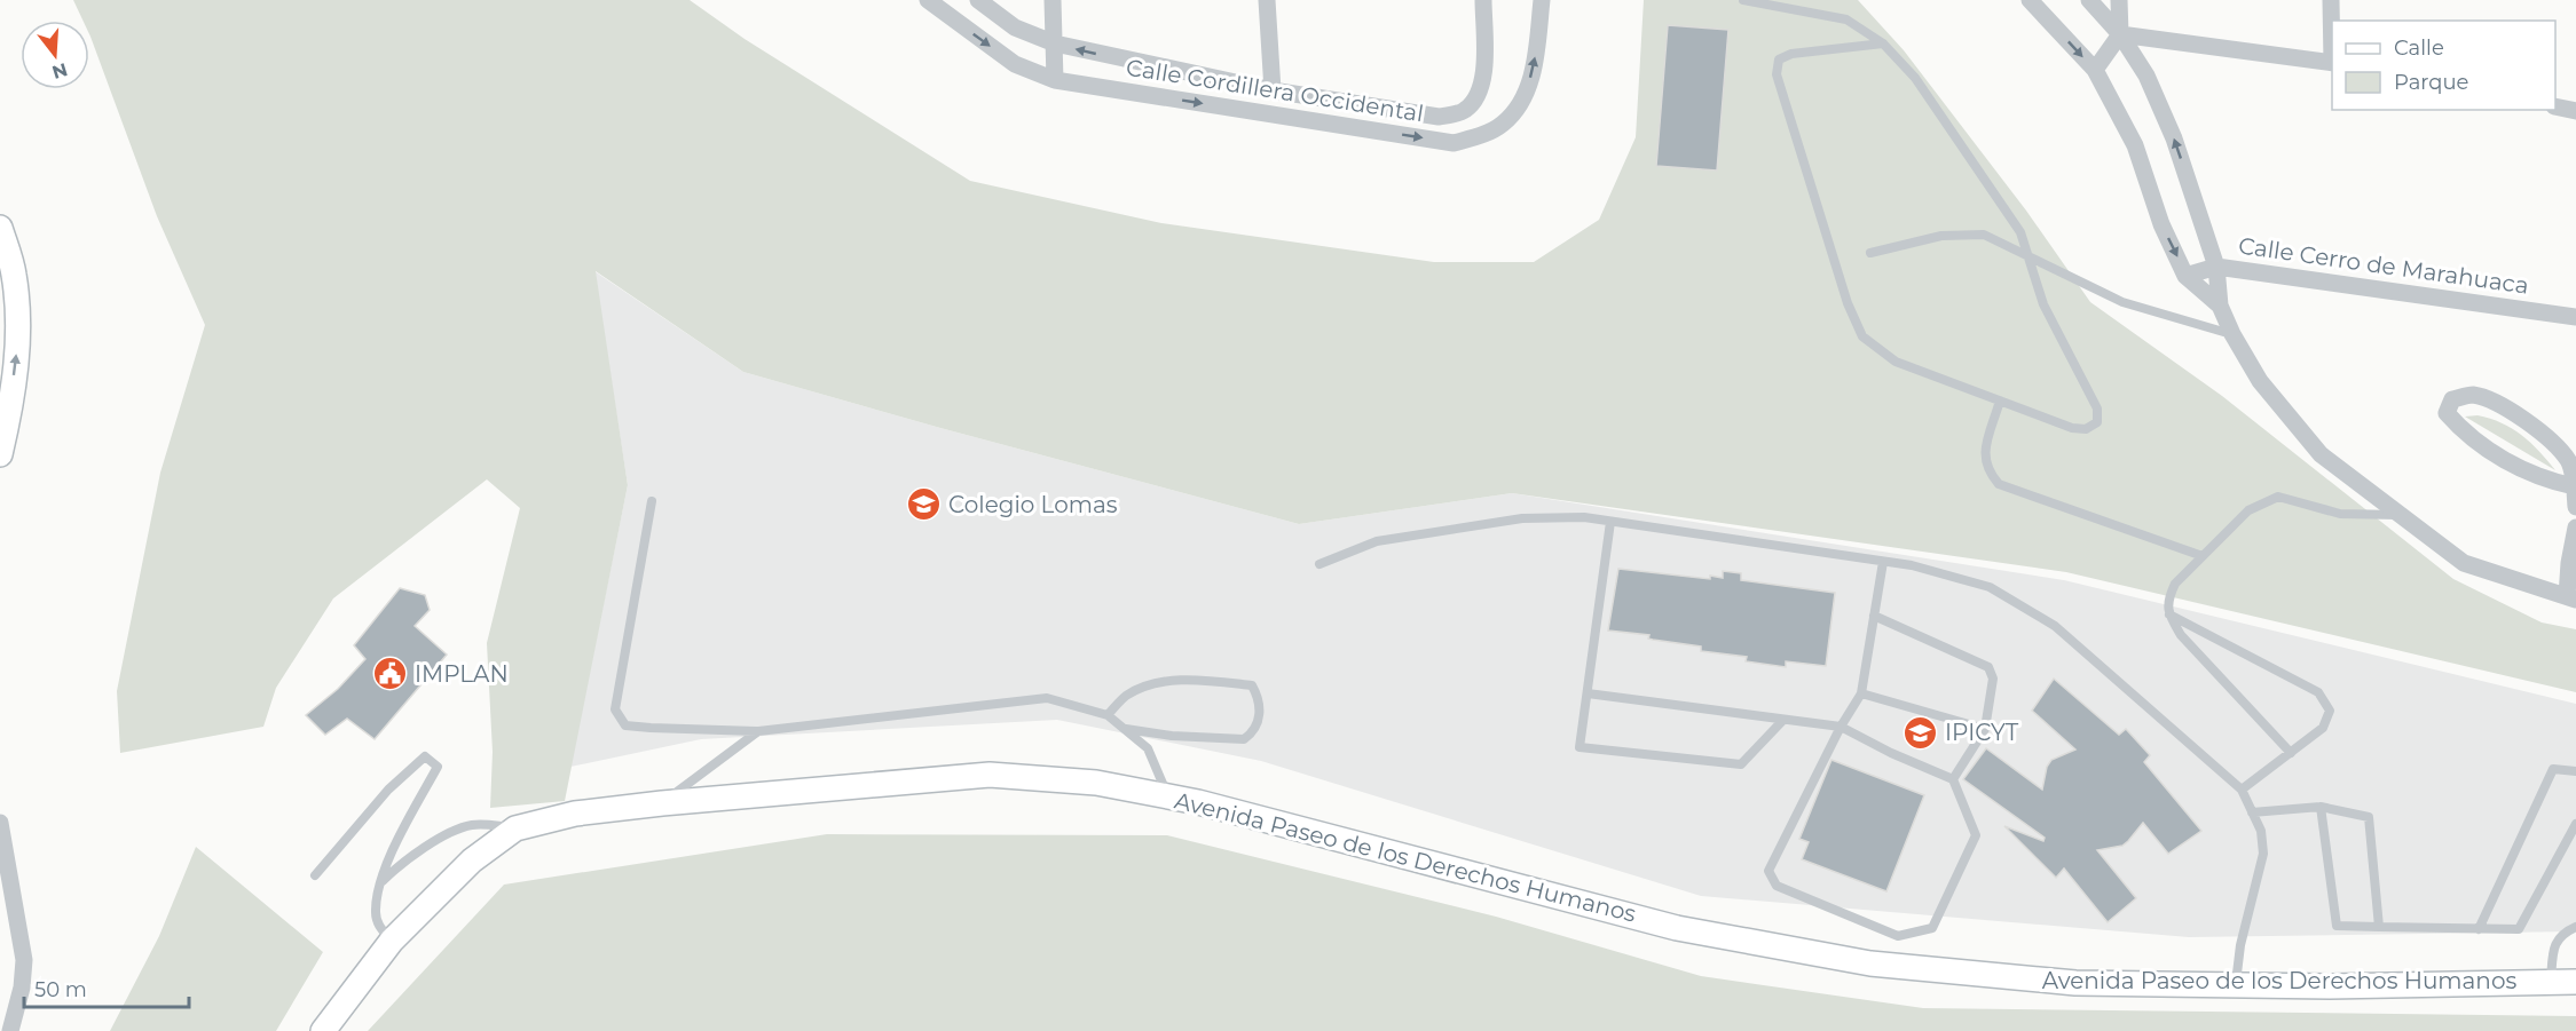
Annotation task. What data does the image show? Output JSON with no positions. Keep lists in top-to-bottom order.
{
  "streets": {
    "main road": ["Avenida Paseo de los Derechos Humanos"],
    "street": ["Calle Cordillera Occidental", "Calle Cerro de Marahuaca"]
  },
  "places": {
    "school or university": ["Colegio Lomas", "IPICYT"],
    "public building": ["IMPLAN"]
  },
  "legend": ["Calle", "Parque"],
  "scale_bar": "50 m",
  "north": "bottom"
}
